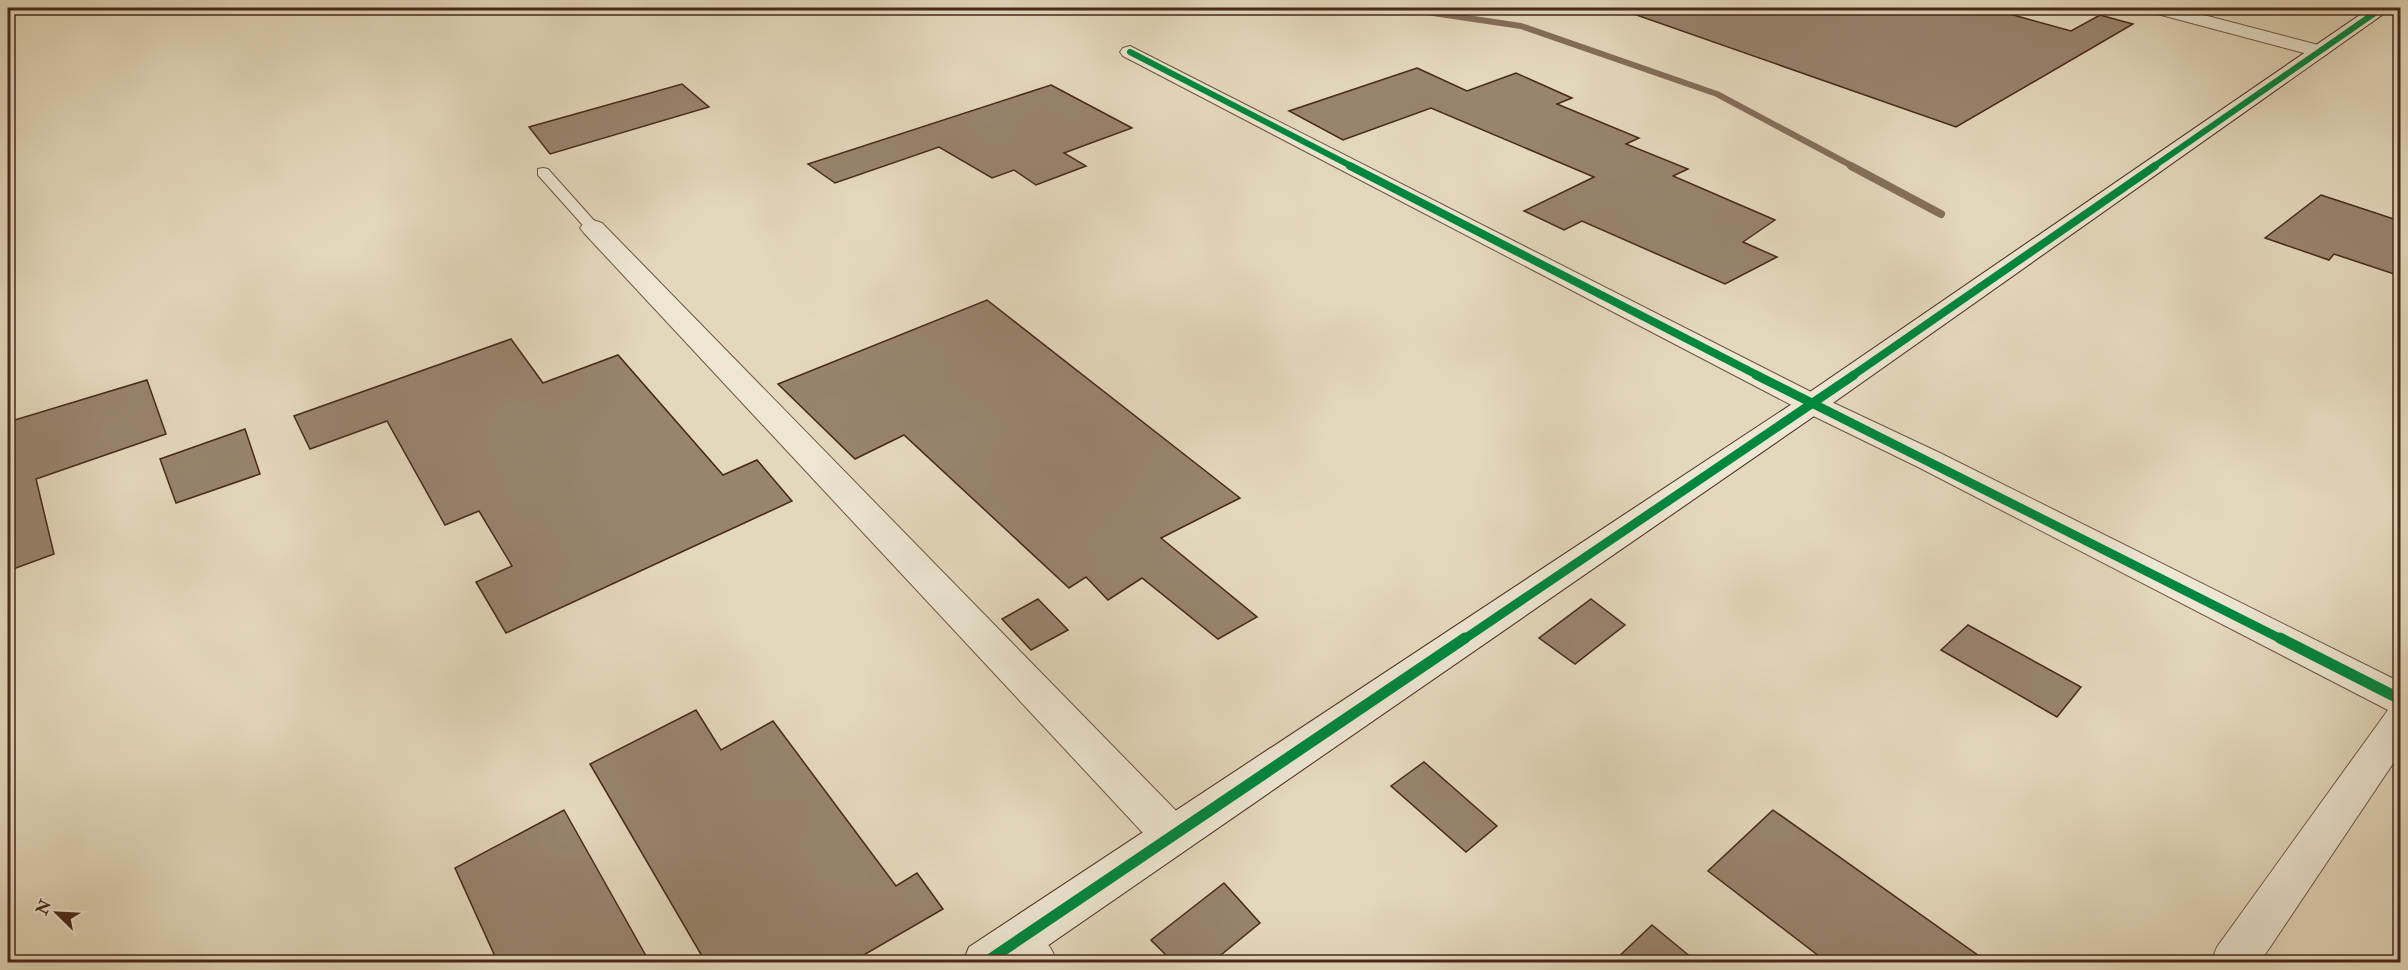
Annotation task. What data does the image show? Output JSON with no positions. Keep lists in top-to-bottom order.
{
  "north": "top left"
}
